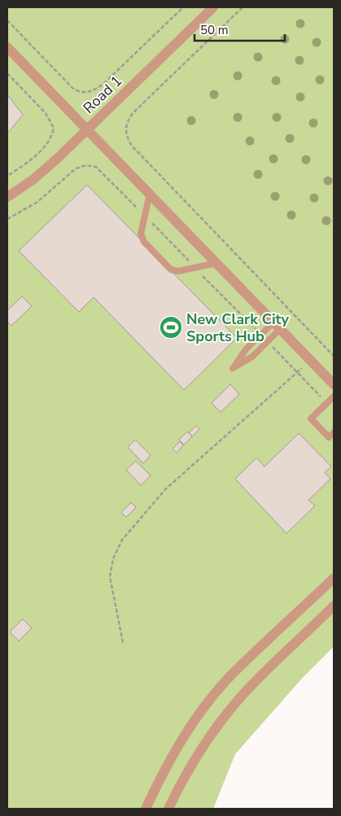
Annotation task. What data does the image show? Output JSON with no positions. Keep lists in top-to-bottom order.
{
  "streets": {
    "street": ["Road 1"]
  },
  "places": {
    "sports": ["New Clark City Sports Hub"]
  },
  "scale_bar": "50 m"
}
